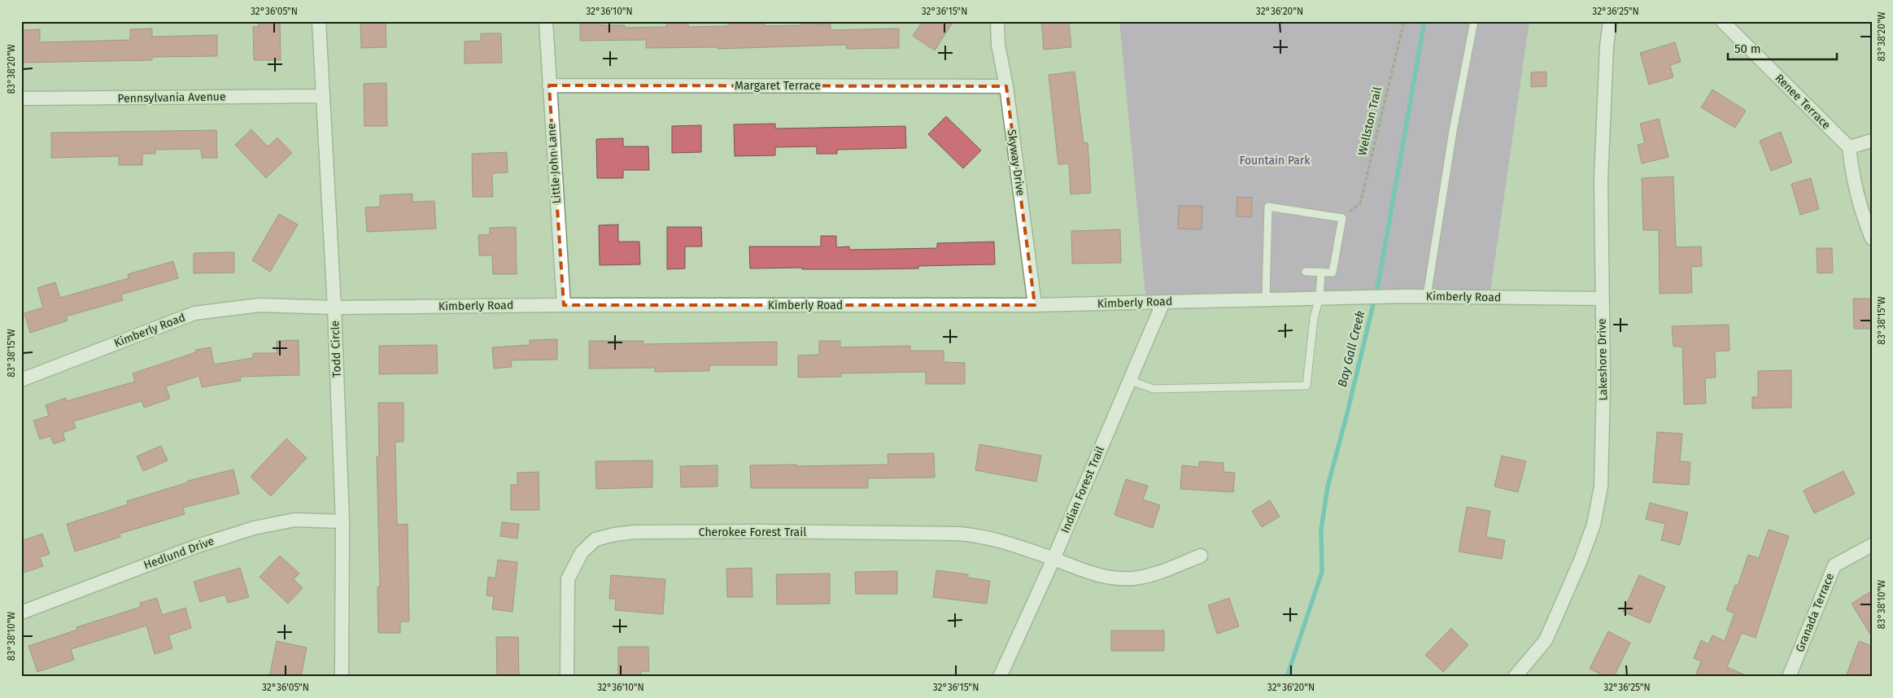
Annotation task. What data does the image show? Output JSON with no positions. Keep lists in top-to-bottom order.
{
  "streets": {
    "street": [
      "Margaret Terrace",
      "Pennsylvania Avenue",
      "Renee Terrace",
      "Skyway Drive",
      "Little John Lane",
      "Kimberly Road",
      "Todd Circle",
      "Lakeshore Drive",
      "Indian Forest Trail",
      "Cherokee Forest Trail",
      "Hedlund Drive",
      "Granada Terrace"
    ],
    "path": ["Wellston Trail"]
  },
  "crossings": [
    ["Margaret Terrace", "Skyway Drive"],
    ["Margaret Terrace", "Little John Lane"],
    ["Pennsylvania Avenue", "Todd Circle"],
    ["Skyway Drive", "Kimberly Road"],
    ["Little John Lane", "Kimberly Road"],
    ["Kimberly Road", "Todd Circle"],
    ["Kimberly Road", "Lakeshore Drive"],
    ["Kimberly Road", "Indian Forest Trail"],
    ["Todd Circle", "Hedlund Drive"],
    ["Indian Forest Trail", "Cherokee Forest Trail"]
  ],
  "water": ["Bay Gall Creek"],
  "parks": ["Fountain Park"],
  "scale_bar": "50 m",
  "coordinates": [
    "32°36'05\"N",
    "32°36'10\"N",
    "32°36'15\"N",
    "32°36'20\"N",
    "32°36'25\"N",
    "83°38'20\"W",
    "83°38'15\"W",
    "83°38'10\"W"
  ]
}
